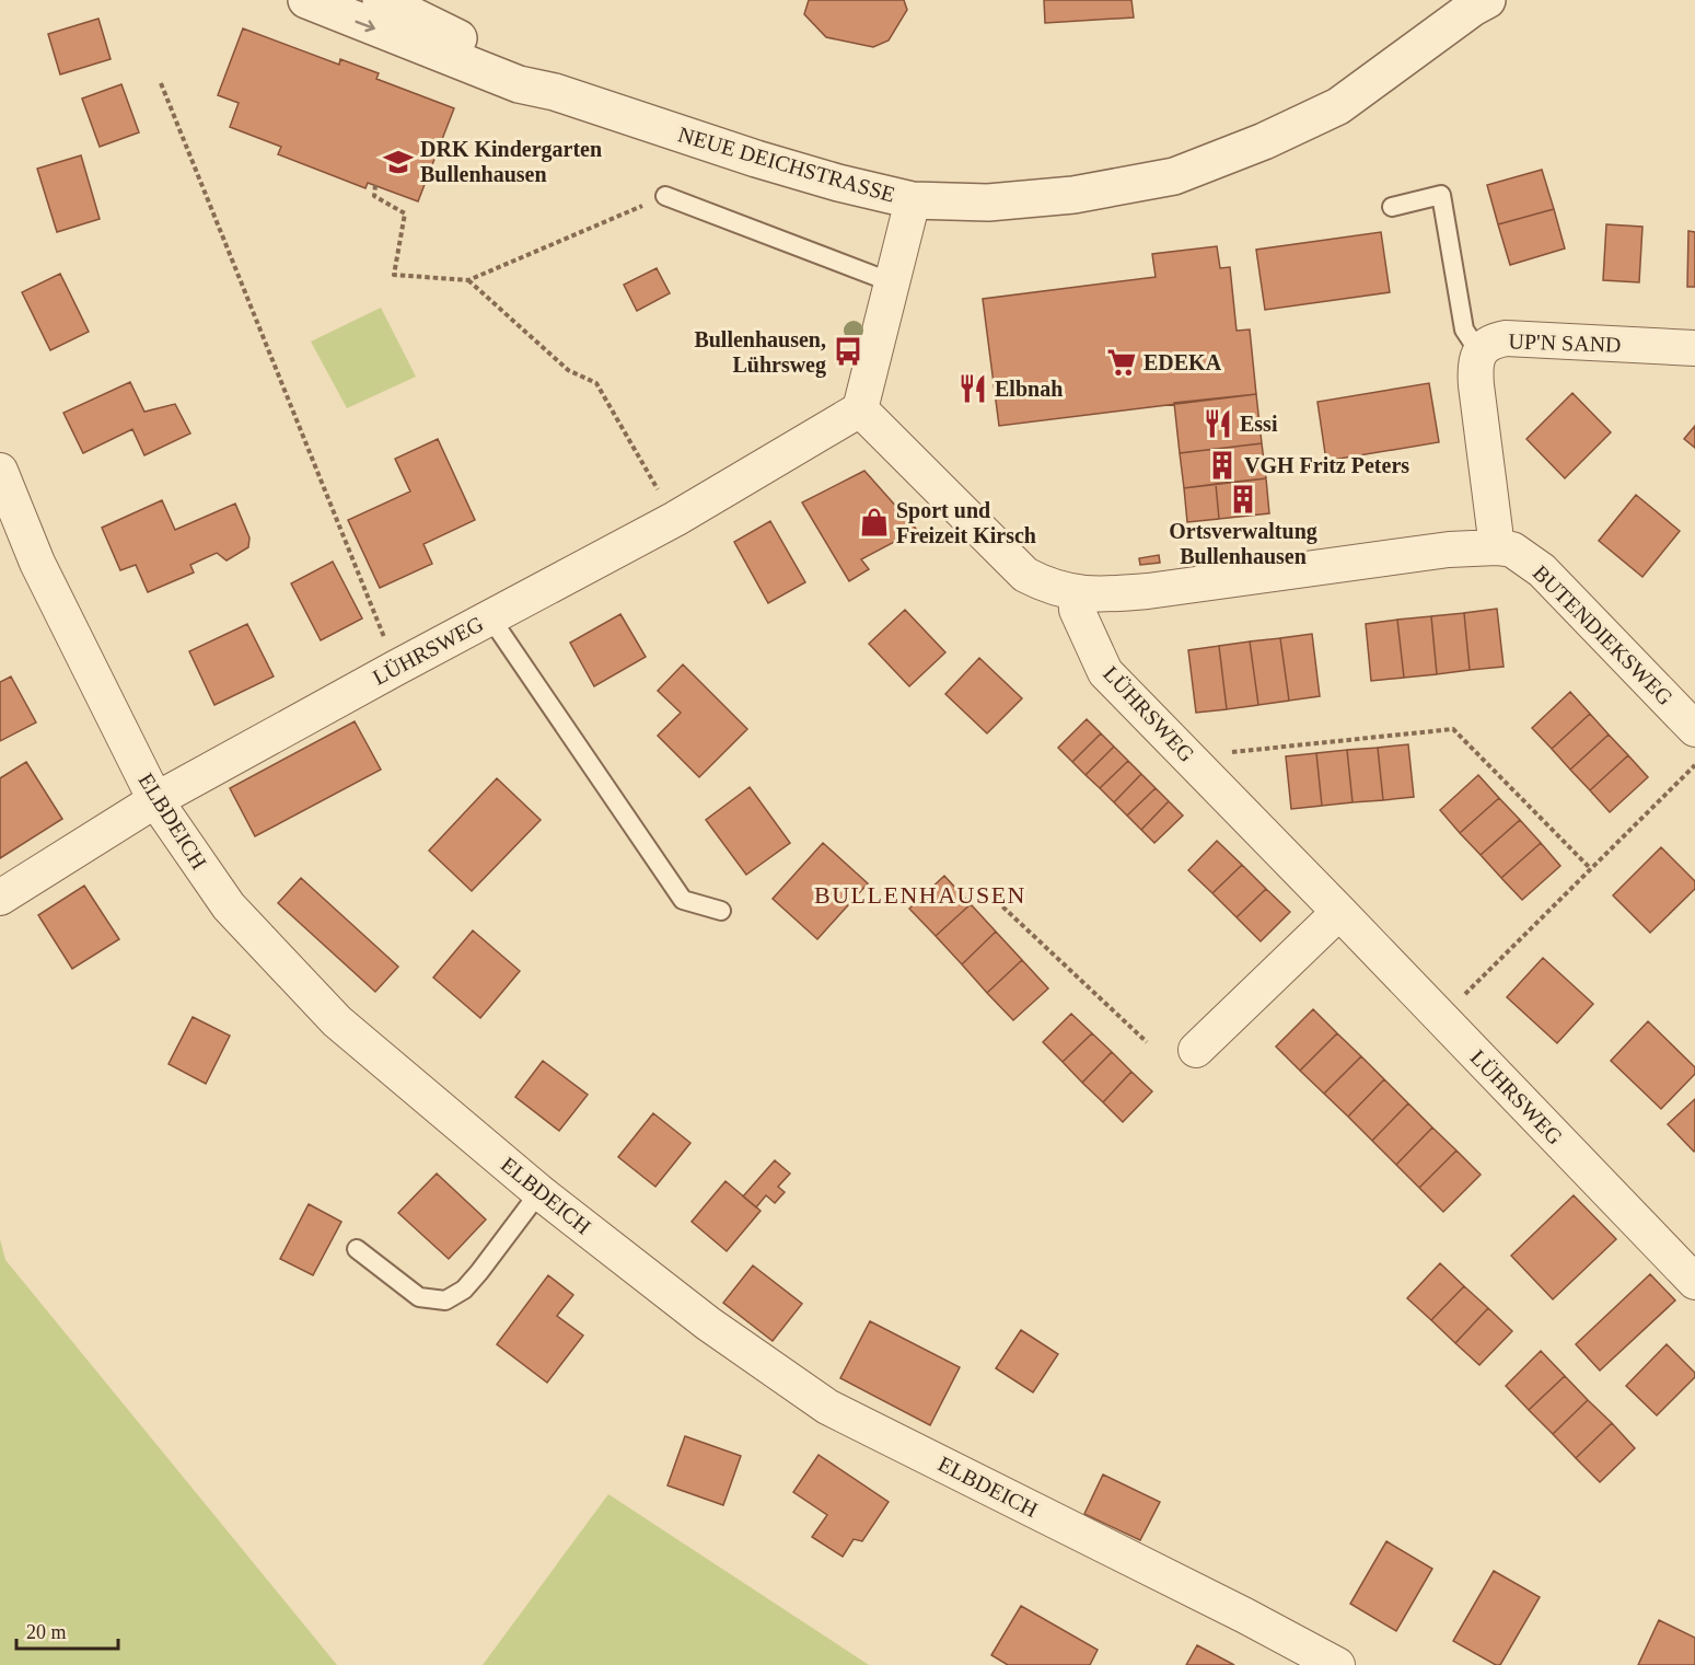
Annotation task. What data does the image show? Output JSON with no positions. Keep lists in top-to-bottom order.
{
  "streets": {
    "street": [
      "NEUE DEICHSTRASSE",
      "UP'N SAND",
      "BUTENDIEKSWEG",
      "LÜHRSWEG",
      "ELBDEICH"
    ]
  },
  "crossings": [
    ["UP'N SAND", "BUTENDIEKSWEG"],
    ["BUTENDIEKSWEG", "LÜHRSWEG"],
    ["LÜHRSWEG", "ELBDEICH"]
  ],
  "districts": ["BULLENHAUSEN"],
  "places": {
    "school or university": ["DRK Kindergarten Bullenhausen"],
    "bus stop": ["Bullenhausen, Lührsweg"],
    "supermarket": ["EDEKA"],
    "restaurant": ["Elbnah", "Essi"],
    "building": ["VGH Fritz Peters", "Ortsverwaltung Bullenhausen"],
    "shop": ["Sport und Freizeit Kirsch"]
  },
  "scale_bar": "20 m"
}
